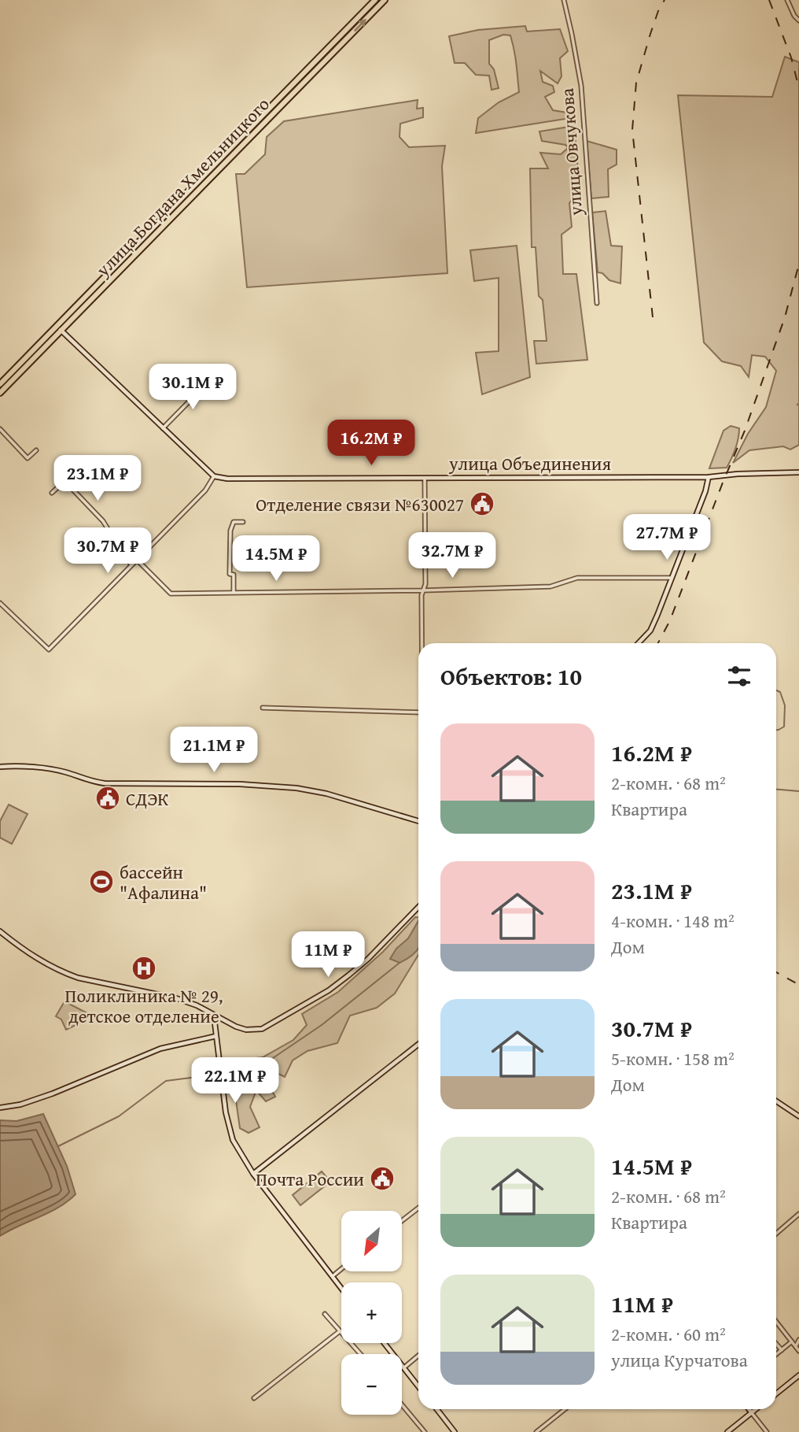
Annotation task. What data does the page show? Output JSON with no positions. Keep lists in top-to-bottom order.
{
  "streets": {
    "highway": ["улица Богдана Хмельницкого"],
    "main road": ["улица Объединения"],
    "street": ["улица Овчукова"]
  },
  "places": {
    "public building": ["Отделение связи №630027", "СДЭК", "Почта России"],
    "sports": ["бассейн \"Афалина\""],
    "hospital": ["Поликлиника № 29, детское отделение"]
  },
  "north": "bottom left",
  "page": {
    "price": [
      "30.1M ₽",
      "16.2M ₽",
      "23.1M ₽",
      "27.7M ₽",
      "30.7M ₽",
      "32.7M ₽",
      "14.5M ₽",
      "21.1M ₽",
      "11M ₽",
      "22.1M ₽"
    ],
    "heading": "Объектов: 10",
    "list": [
      {
        "name": "16.2M ₽",
        "note": "2-комн. · 68 m² · Квартира"
      },
      {
        "name": "23.1M ₽",
        "note": "4-комн. · 148 m² · Дом"
      },
      {
        "name": "30.7M ₽",
        "note": "5-комн. · 158 m² · Дом"
      },
      {
        "name": "14.5M ₽",
        "note": "2-комн. · 68 m² · Квартира"
      },
      {
        "name": "11M ₽",
        "note": "2-комн. · 60 m² · улица Курчатова"
      }
    ],
    "map_buttons": ["+", "−"]
  }
}
